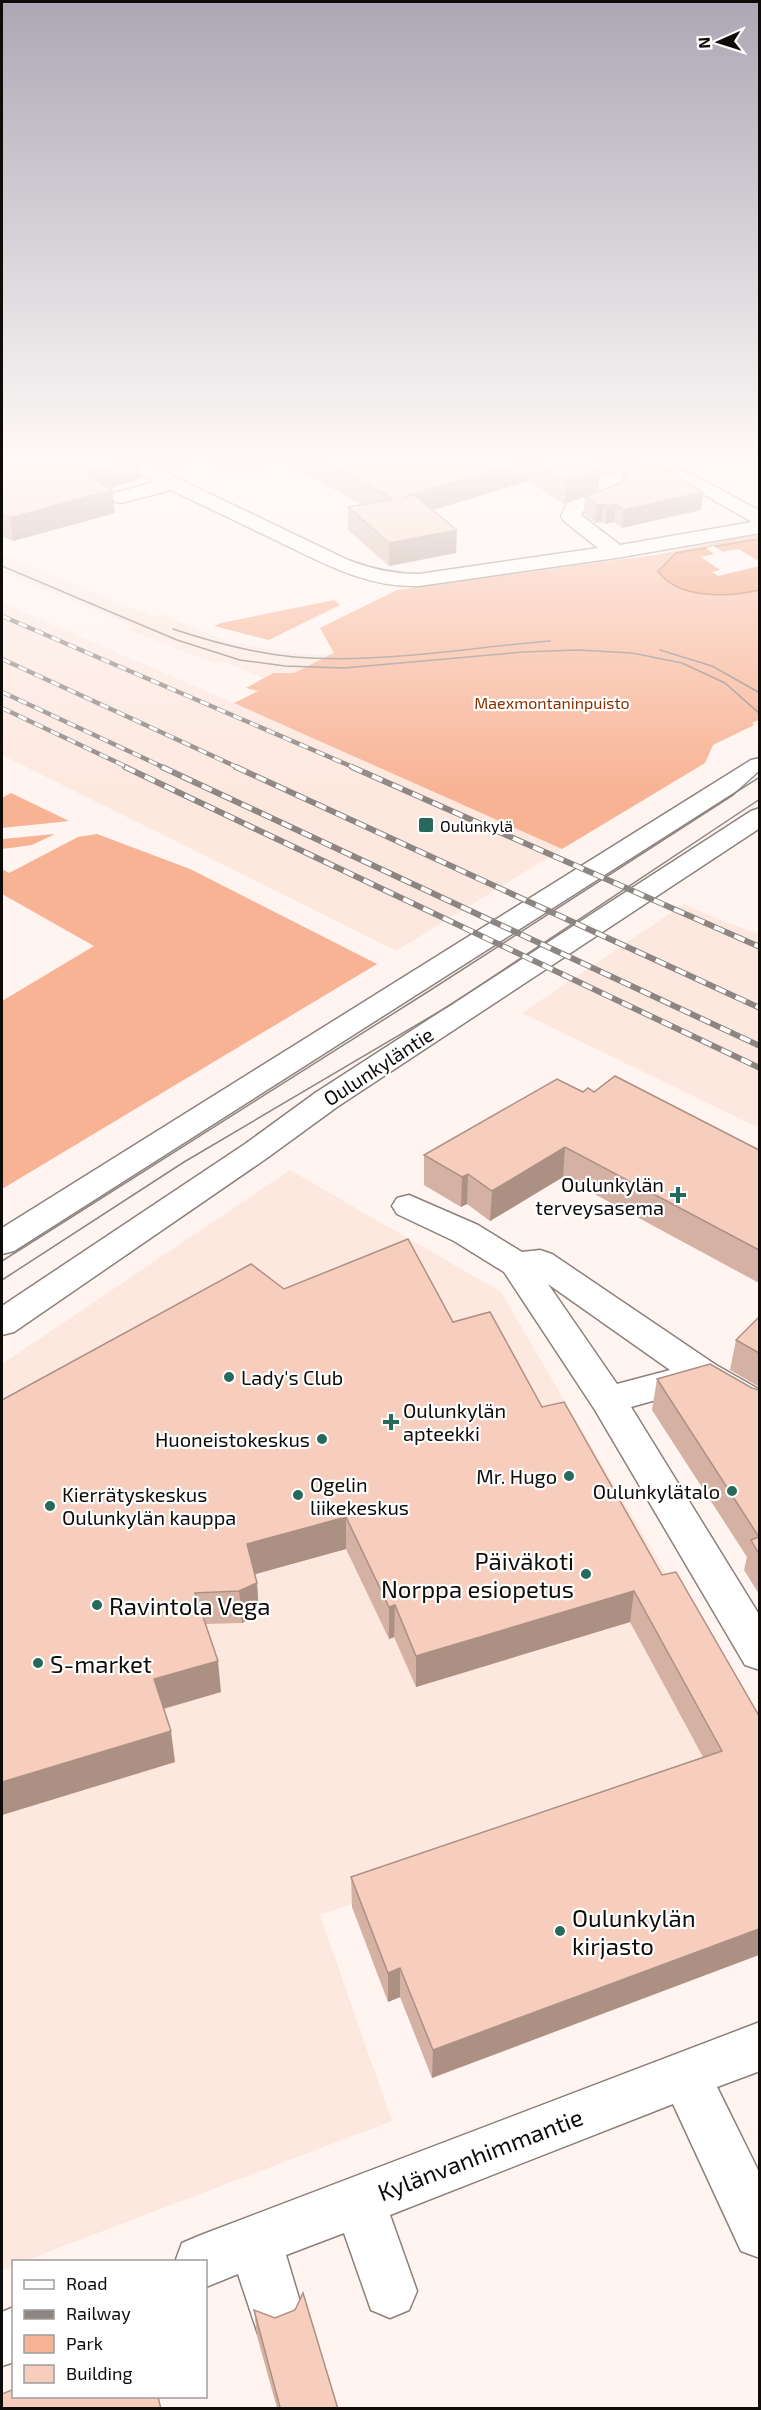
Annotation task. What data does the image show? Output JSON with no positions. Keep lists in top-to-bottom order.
{
  "streets": {
    "main road": ["Oulunkyläntie", "Kylänvanhimmantie"]
  },
  "parks": ["Maexmontaninpuisto"],
  "places": {
    "transit": ["Oulunkylä"],
    "health": ["Oulunkylän terveysasema", "Oulunkylän apteekki"],
    "other": [
      "Lady's Club",
      "Huoneistokeskus",
      "Mr. Hugo",
      "Oulunkylätalo",
      "Ogelin liikekeskus",
      "Kierrätyskeskus Oulunkylän kauppa",
      "Päiväkoti Norppa esiopetus",
      "Ravintola Vega",
      "S-market",
      "Oulunkylän kirjasto"
    ]
  },
  "legend": [
    "Road",
    "Railway",
    "Park",
    "Building"
  ],
  "north": "left"
}
